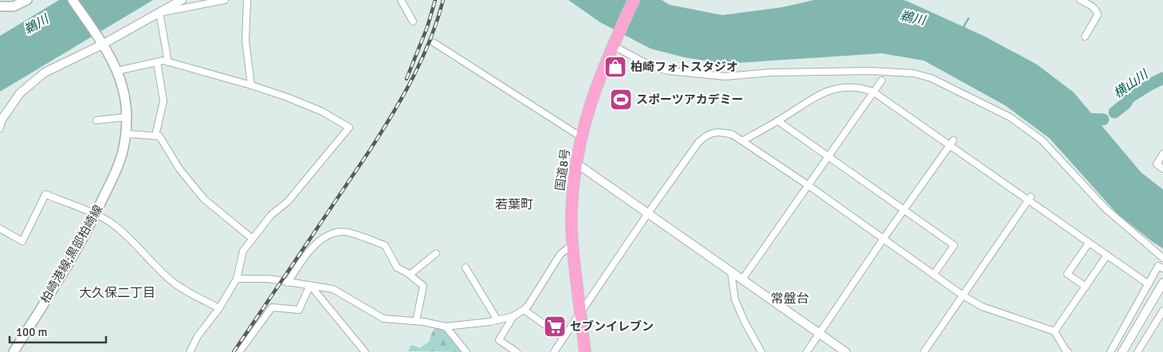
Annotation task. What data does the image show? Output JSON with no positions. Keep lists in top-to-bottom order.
{
  "streets": {
    "highway": ["国道8号"],
    "main road": ["柏崎港線;黒部柏崎線"]
  },
  "districts": ["若葉町", "大久保二丁目", "常盤台"],
  "water": ["鵜川", "横山川"],
  "places": {
    "shop": ["柏崎フォトスタジオ"],
    "sports": ["スポーツアカデミー"],
    "supermarket": ["セブンイレブン"]
  },
  "scale_bar": "100 m"
}
